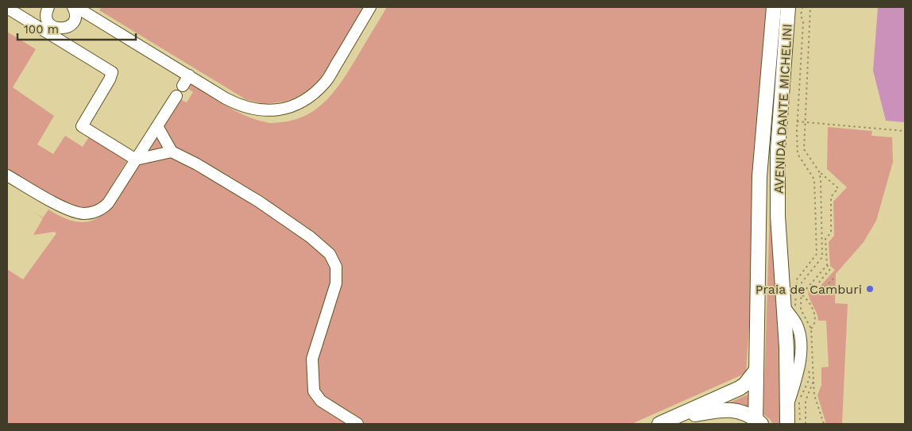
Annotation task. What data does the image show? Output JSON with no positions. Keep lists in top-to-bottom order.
{
  "streets": {
    "main road": ["AVENIDA DANTE MICHELINI"]
  },
  "places": ["Praia de Camburi"],
  "scale_bar": "100 m"
}
